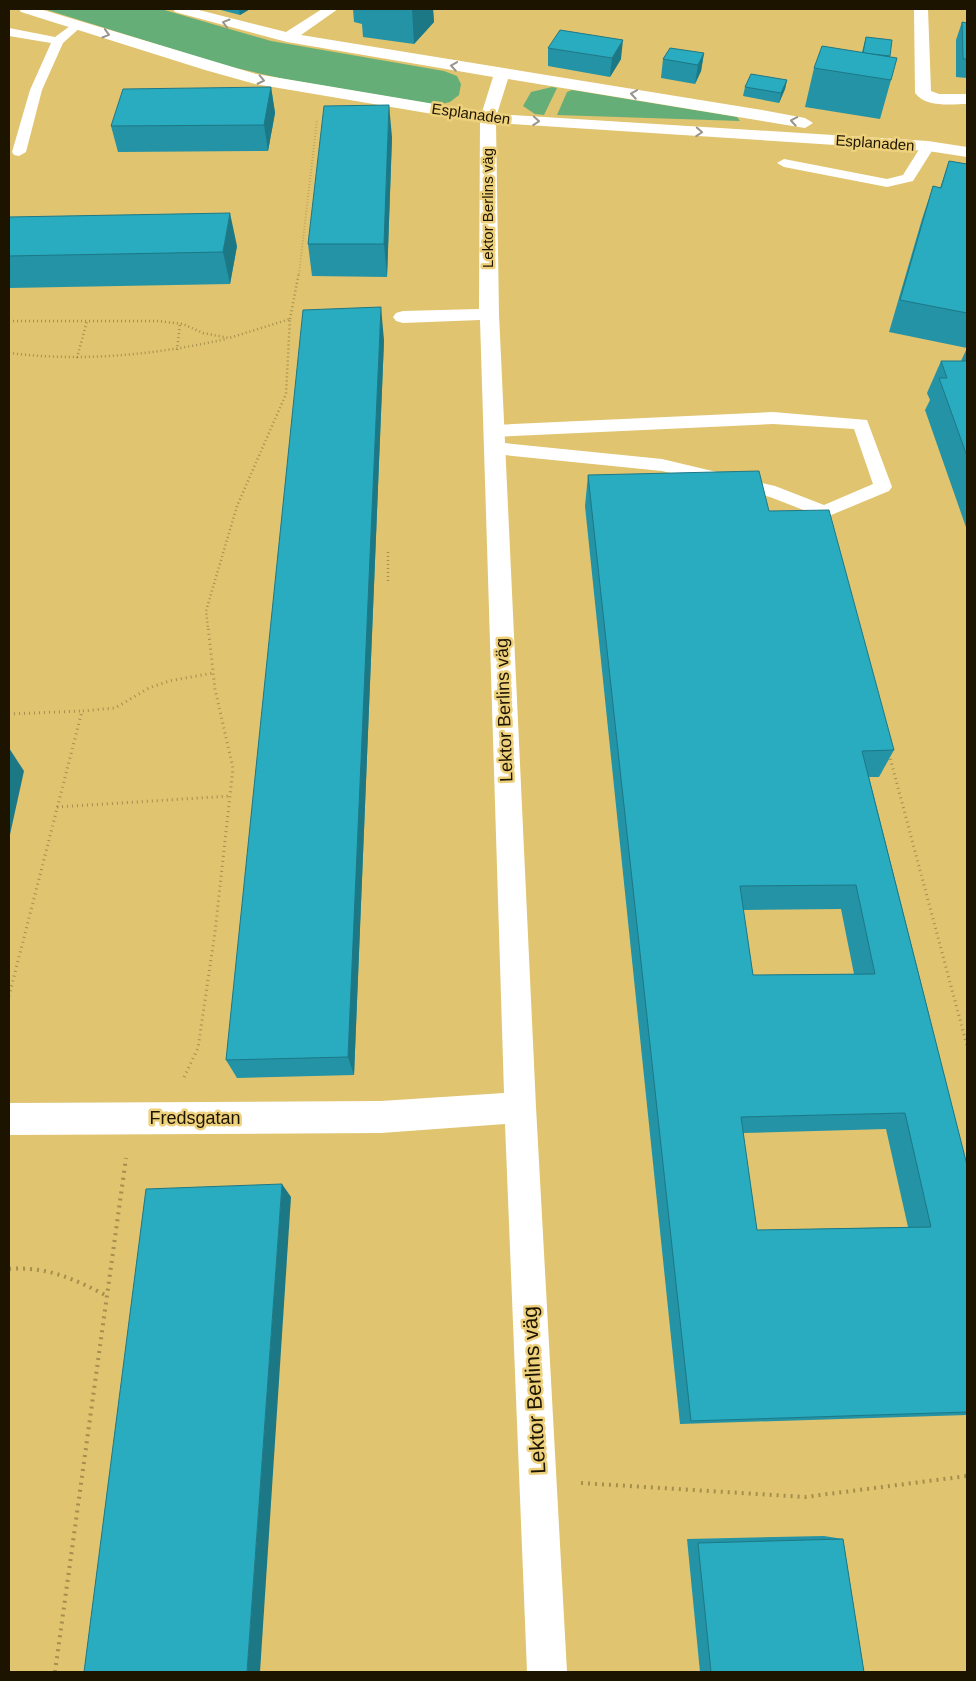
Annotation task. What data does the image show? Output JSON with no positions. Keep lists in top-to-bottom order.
{
  "streets": {
    "street": ["Esplanaden", "Lektor Berlins väg", "Fredsgatan"]
  },
  "crossings": [
    ["Esplanaden", "Lektor Berlins väg"],
    ["Lektor Berlins väg", "Fredsgatan"]
  ]
}
